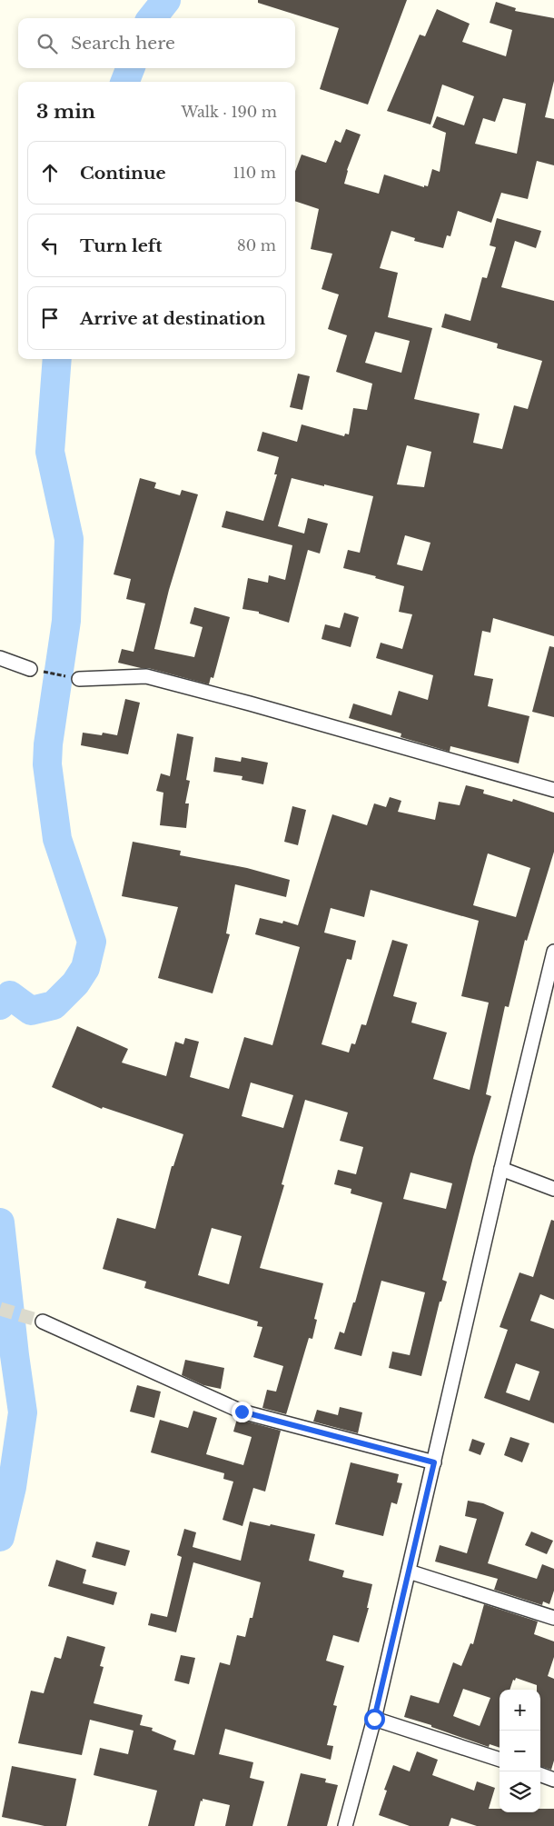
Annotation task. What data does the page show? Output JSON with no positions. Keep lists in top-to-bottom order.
{
  "page": {
    "search": "Search here",
    "heading": ["3 min", "Walk · 190 m"],
    "list": [
      ["Continue", "110 m"],
      ["Turn left", "80 m"],
      "Arrive at destination"
    ],
    "map_buttons": ["+", "−"]
  }
}
